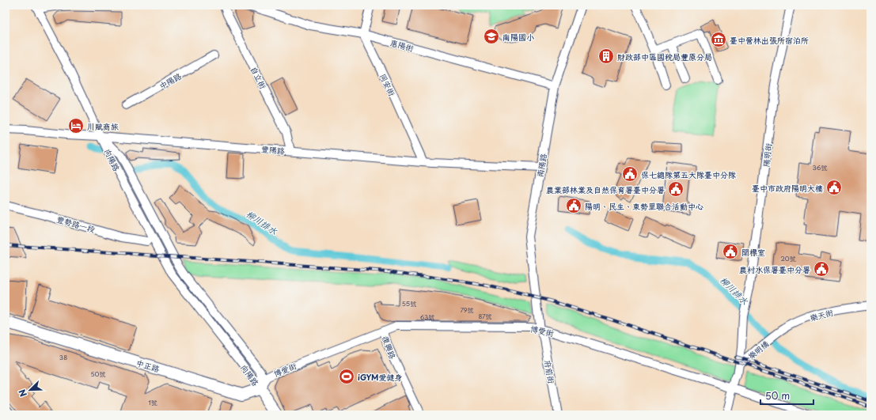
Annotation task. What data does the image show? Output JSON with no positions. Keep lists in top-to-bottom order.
{
  "streets": {
    "street": [
      "惠陽街",
      "自立街",
      "中陽路",
      "同安街",
      "豐陽路",
      "陽明街",
      "向陽路",
      "南陽路",
      "豐勢路一段",
      "樂天街",
      "博愛街",
      "復興路",
      "樂明橋",
      "中正路",
      "府前街"
    ]
  },
  "crossings": [
    ["惠陽街", "同安街"],
    ["惠陽街", "南陽路"],
    ["自立街", "豐陽路"],
    ["同安街", "豐陽路"],
    ["豐陽路", "向陽路"],
    ["豐陽路", "南陽路"],
    ["陽明街", "樂明橋"],
    ["向陽路", "博愛街"],
    ["向陽路", "中正路"],
    ["南陽路", "博愛街"],
    ["南陽路", "府前街"],
    ["樂天街", "樂明橋"],
    ["博愛街", "復興路"],
    ["博愛街", "中正路"],
    ["博愛街", "府前街"]
  ],
  "water": ["柳川排水"],
  "places": {
    "school or university": ["南陽國小"],
    "museum": ["臺中營林出張所宿泊所"],
    "building": ["財政部中區國稅局豐原分局"],
    "hotel": ["川賦商旅"],
    "public building": [
      "保七總隊第五大隊臺中分隊",
      "臺中市政府陽明大樓",
      "農業部林業及自然保育署臺中分署",
      "陽明、民生、東勢里聯合活動中心",
      "開標室",
      "農村水保署臺中分署"
    ],
    "sports": ["iGYM愛健身"]
  },
  "house_numbers": [
    "36號",
    "20號",
    "55號",
    "79號",
    "87號",
    "63號",
    "38",
    "50號",
    "1號"
  ],
  "scale_bar": "50 m",
  "north": "bottom left"
}
